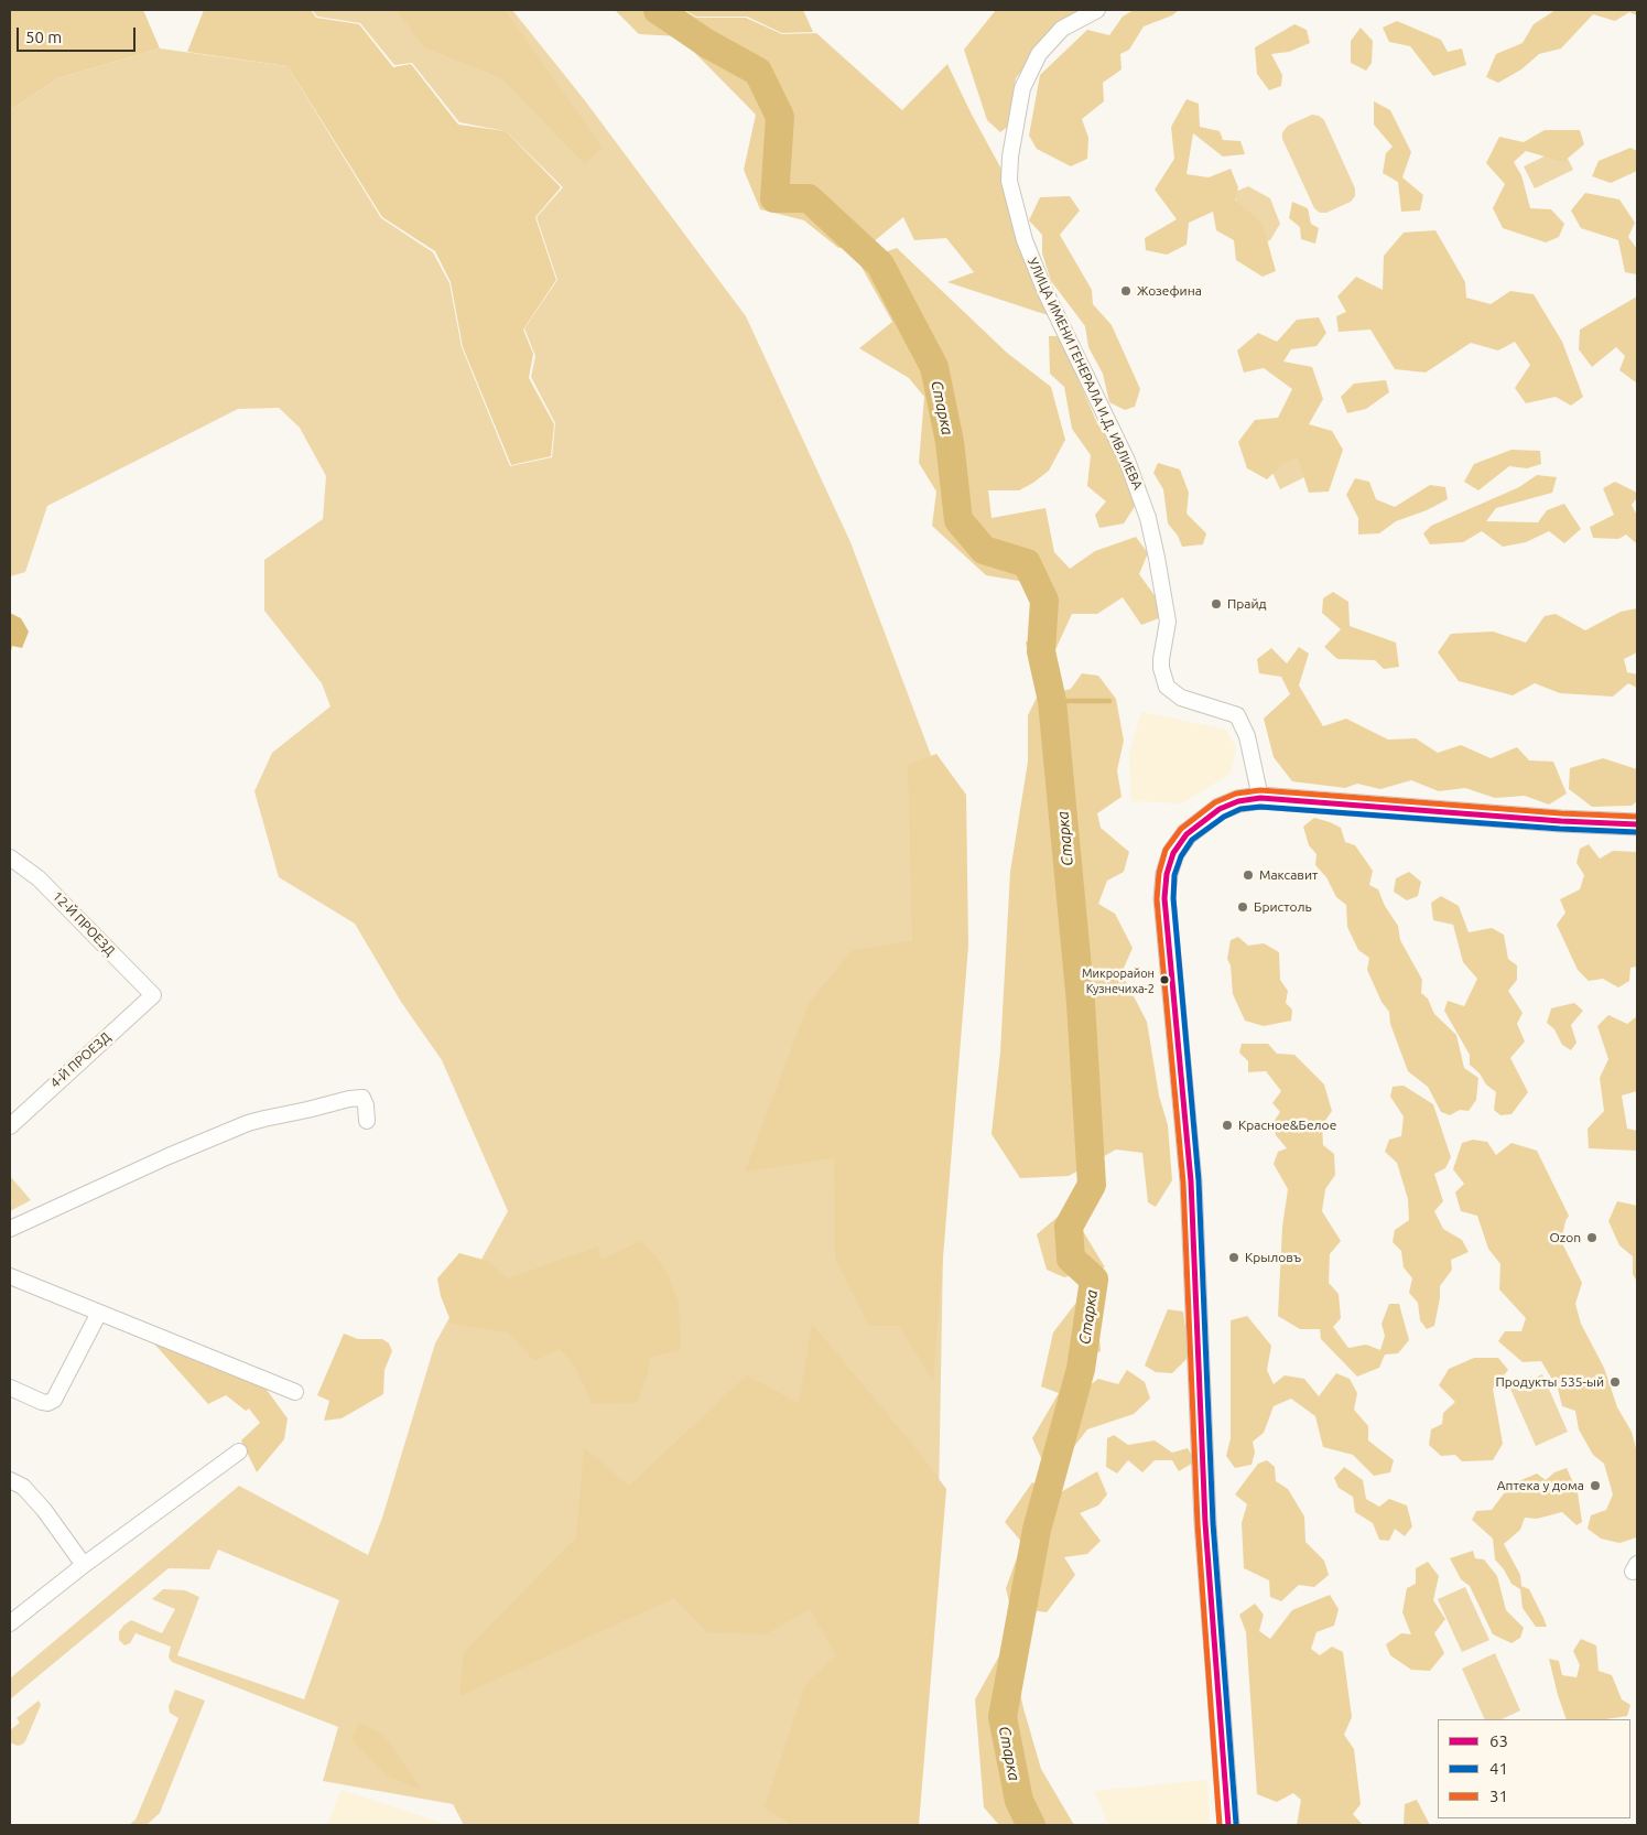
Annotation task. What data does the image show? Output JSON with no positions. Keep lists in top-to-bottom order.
{
  "streets": {
    "street": ["УЛИЦА ИМЕНИ ГЕНЕРАЛА И.Д. ИВЛИЕВА", "12-Й ПРОЕЗД", "4-Й ПРОЕЗД"]
  },
  "crossings": [
    ["12-Й ПРОЕЗД", "4-Й ПРОЕЗД"]
  ],
  "water": ["Старка"],
  "places": [
    "Жозефина",
    "Прайд",
    "Максавит",
    "Бристоль",
    "Микрорайон Кузнечиха-2",
    "Красное&Белое",
    "Ozon",
    "Крыловъ",
    "Продукты 535-ый",
    "Аптека у дома"
  ],
  "lines": ["transit line 31", "transit line 63", "transit line 41"],
  "legend": ["63", "41", "31"],
  "scale_bar": "50 m"
}
